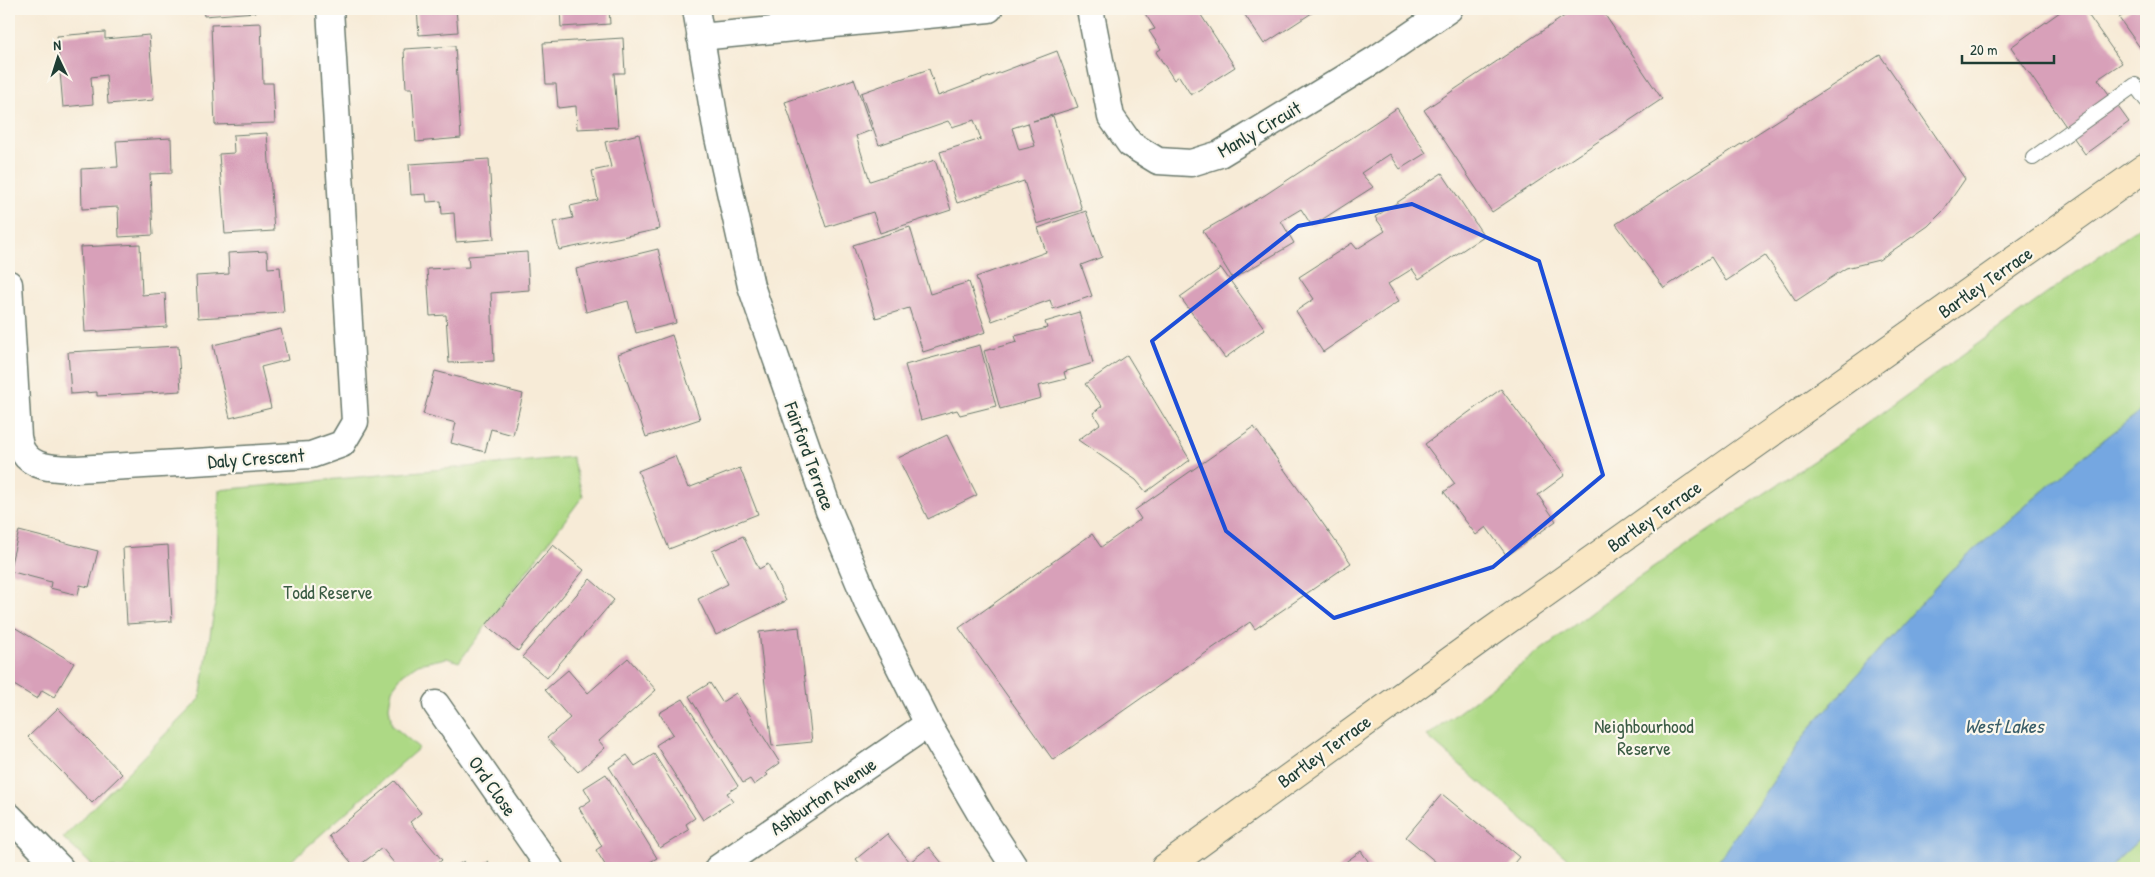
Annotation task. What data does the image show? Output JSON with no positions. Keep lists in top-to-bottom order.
{
  "streets": {
    "street": [
      "Manly Circuit",
      "Bartley Terrace",
      "Fairford Terrace",
      "Daly Crescent",
      "Ord Close",
      "Ashburton Avenue"
    ]
  },
  "crossings": [
    ["Fairford Terrace", "Ashburton Avenue"]
  ],
  "water": ["West Lakes"],
  "parks": ["Todd Reserve", "Neighbourhood Reserve"],
  "scale_bar": "20 m",
  "north": "top"
}
